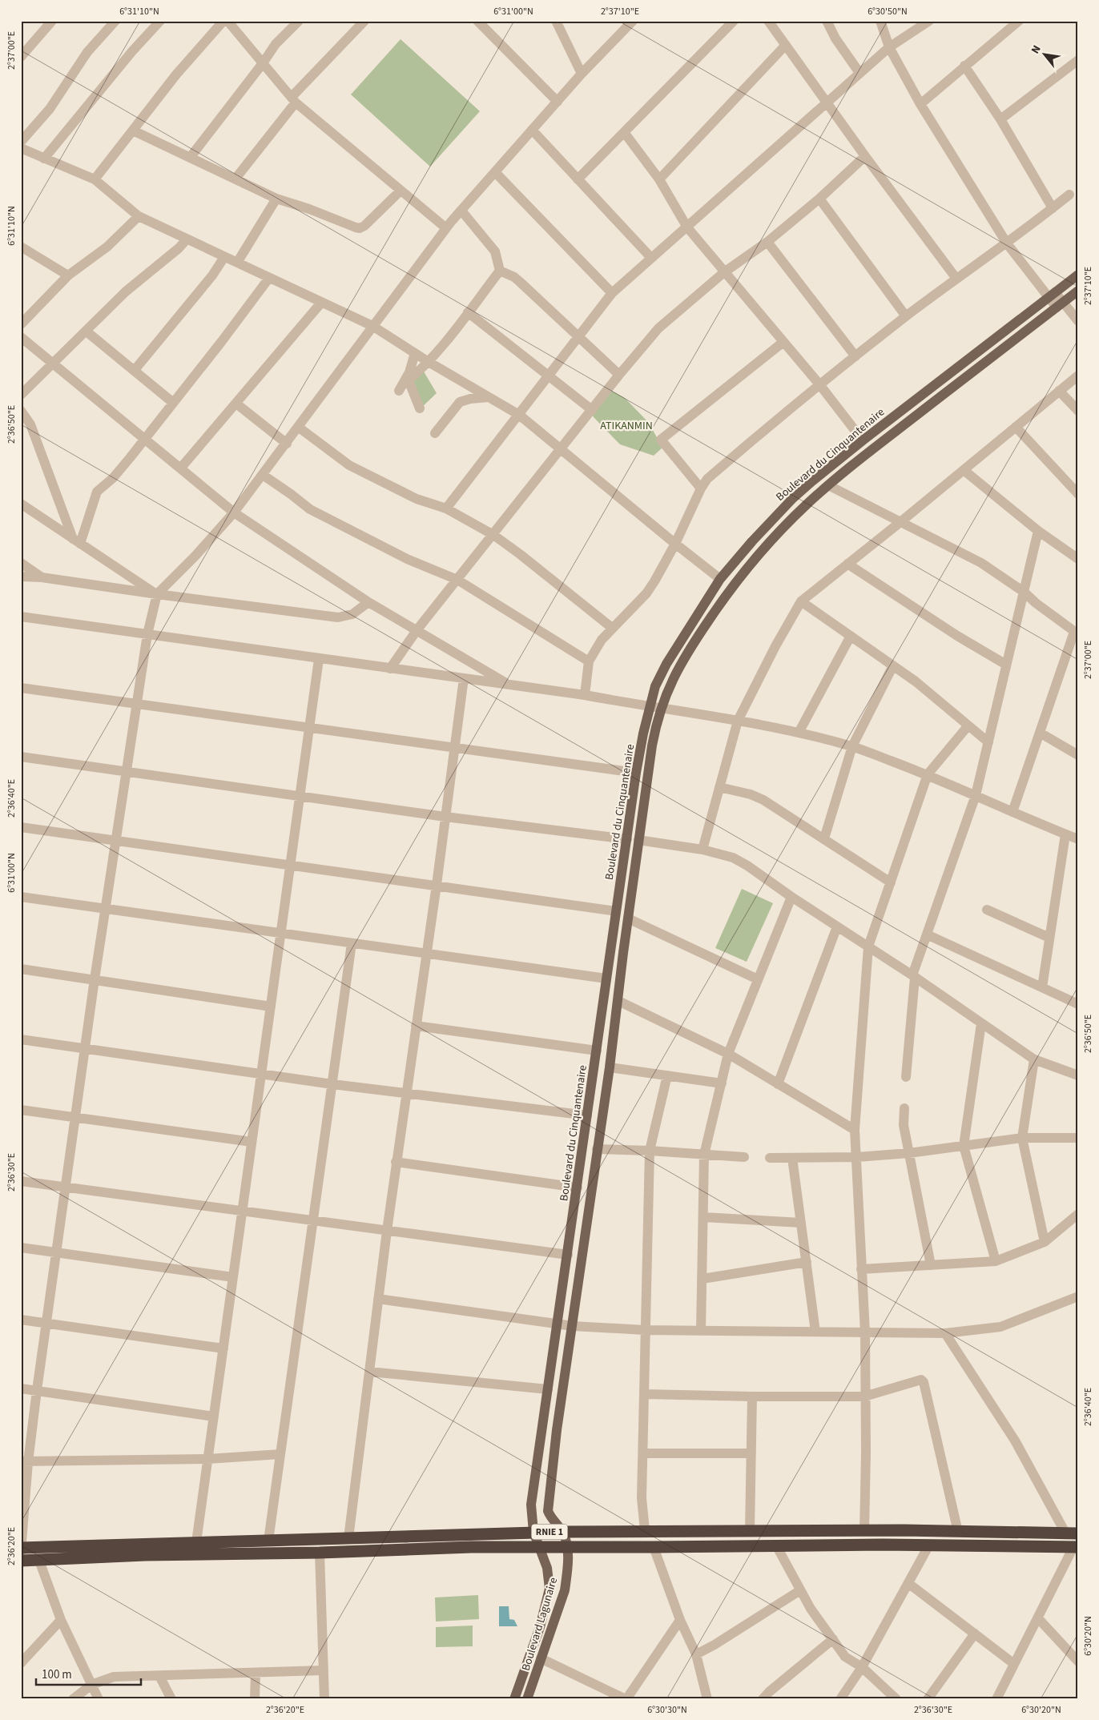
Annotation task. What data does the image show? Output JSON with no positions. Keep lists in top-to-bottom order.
{
  "streets": {
    "highway": ["RNIE 1"],
    "main road": ["Boulevard du Cinquantenaire", "Boulevard Lagunaire"]
  },
  "crossings": [
    ["Boulevard du Cinquantenaire", "RNIE 1"],
    ["Boulevard du Cinquantenaire", "Boulevard Lagunaire"],
    ["RNIE 1", "Boulevard Lagunaire"]
  ],
  "parks": ["ATIKANMIN"],
  "scale_bar": "100 m",
  "north": "top left",
  "coordinates": [
    "6°31'10\"N",
    "6°31'00\"N",
    "2°37'10\"E",
    "6°30'50\"N",
    "2°37'00\"E",
    "2°36'50\"E",
    "2°36'40\"E",
    "2°36'30\"E",
    "2°36'20\"E",
    "6°30'20\"N",
    "6°30'30\"N"
  ]
}
